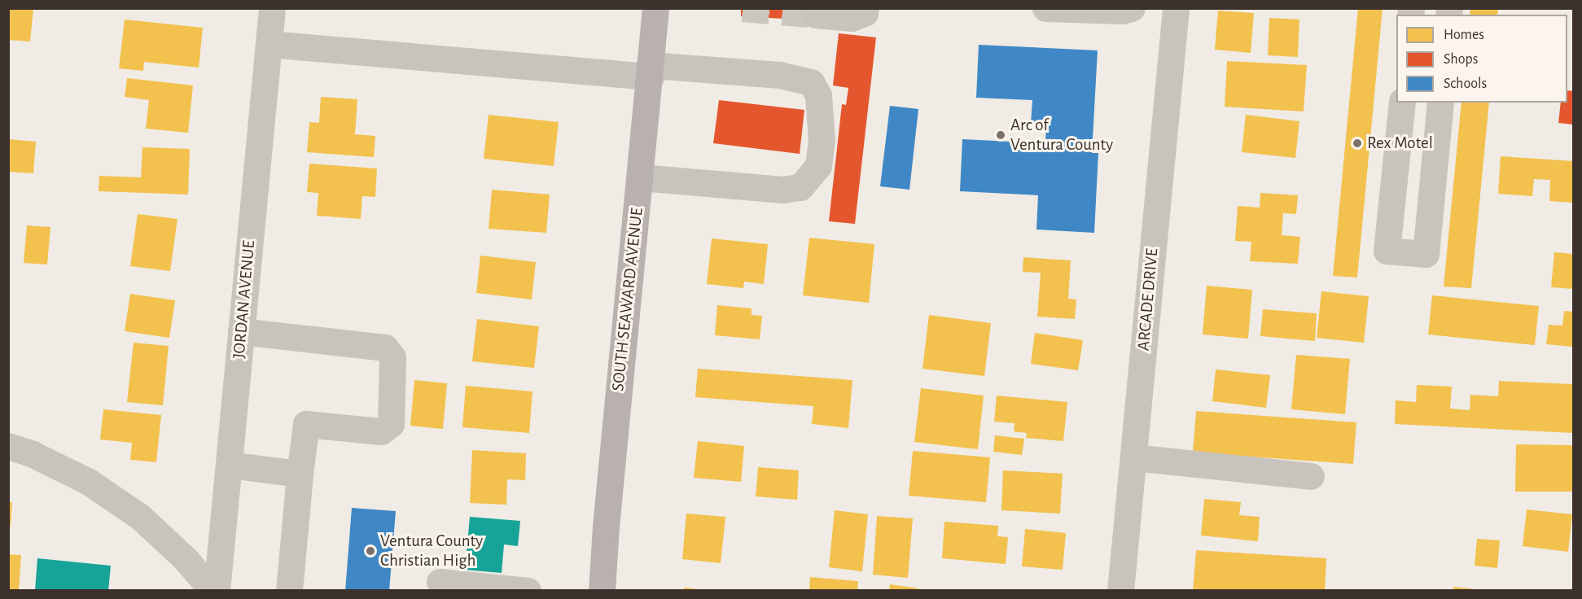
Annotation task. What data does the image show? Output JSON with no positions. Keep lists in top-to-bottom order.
{
  "streets": {
    "main road": ["SOUTH SEAWARD AVENUE"],
    "street": ["JORDAN AVENUE", "ARCADE DRIVE"]
  },
  "places": ["Arc of Ventura County", "Rex Motel", "Ventura County Christian High"],
  "legend": ["Homes", "Shops", "Schools"]
}
